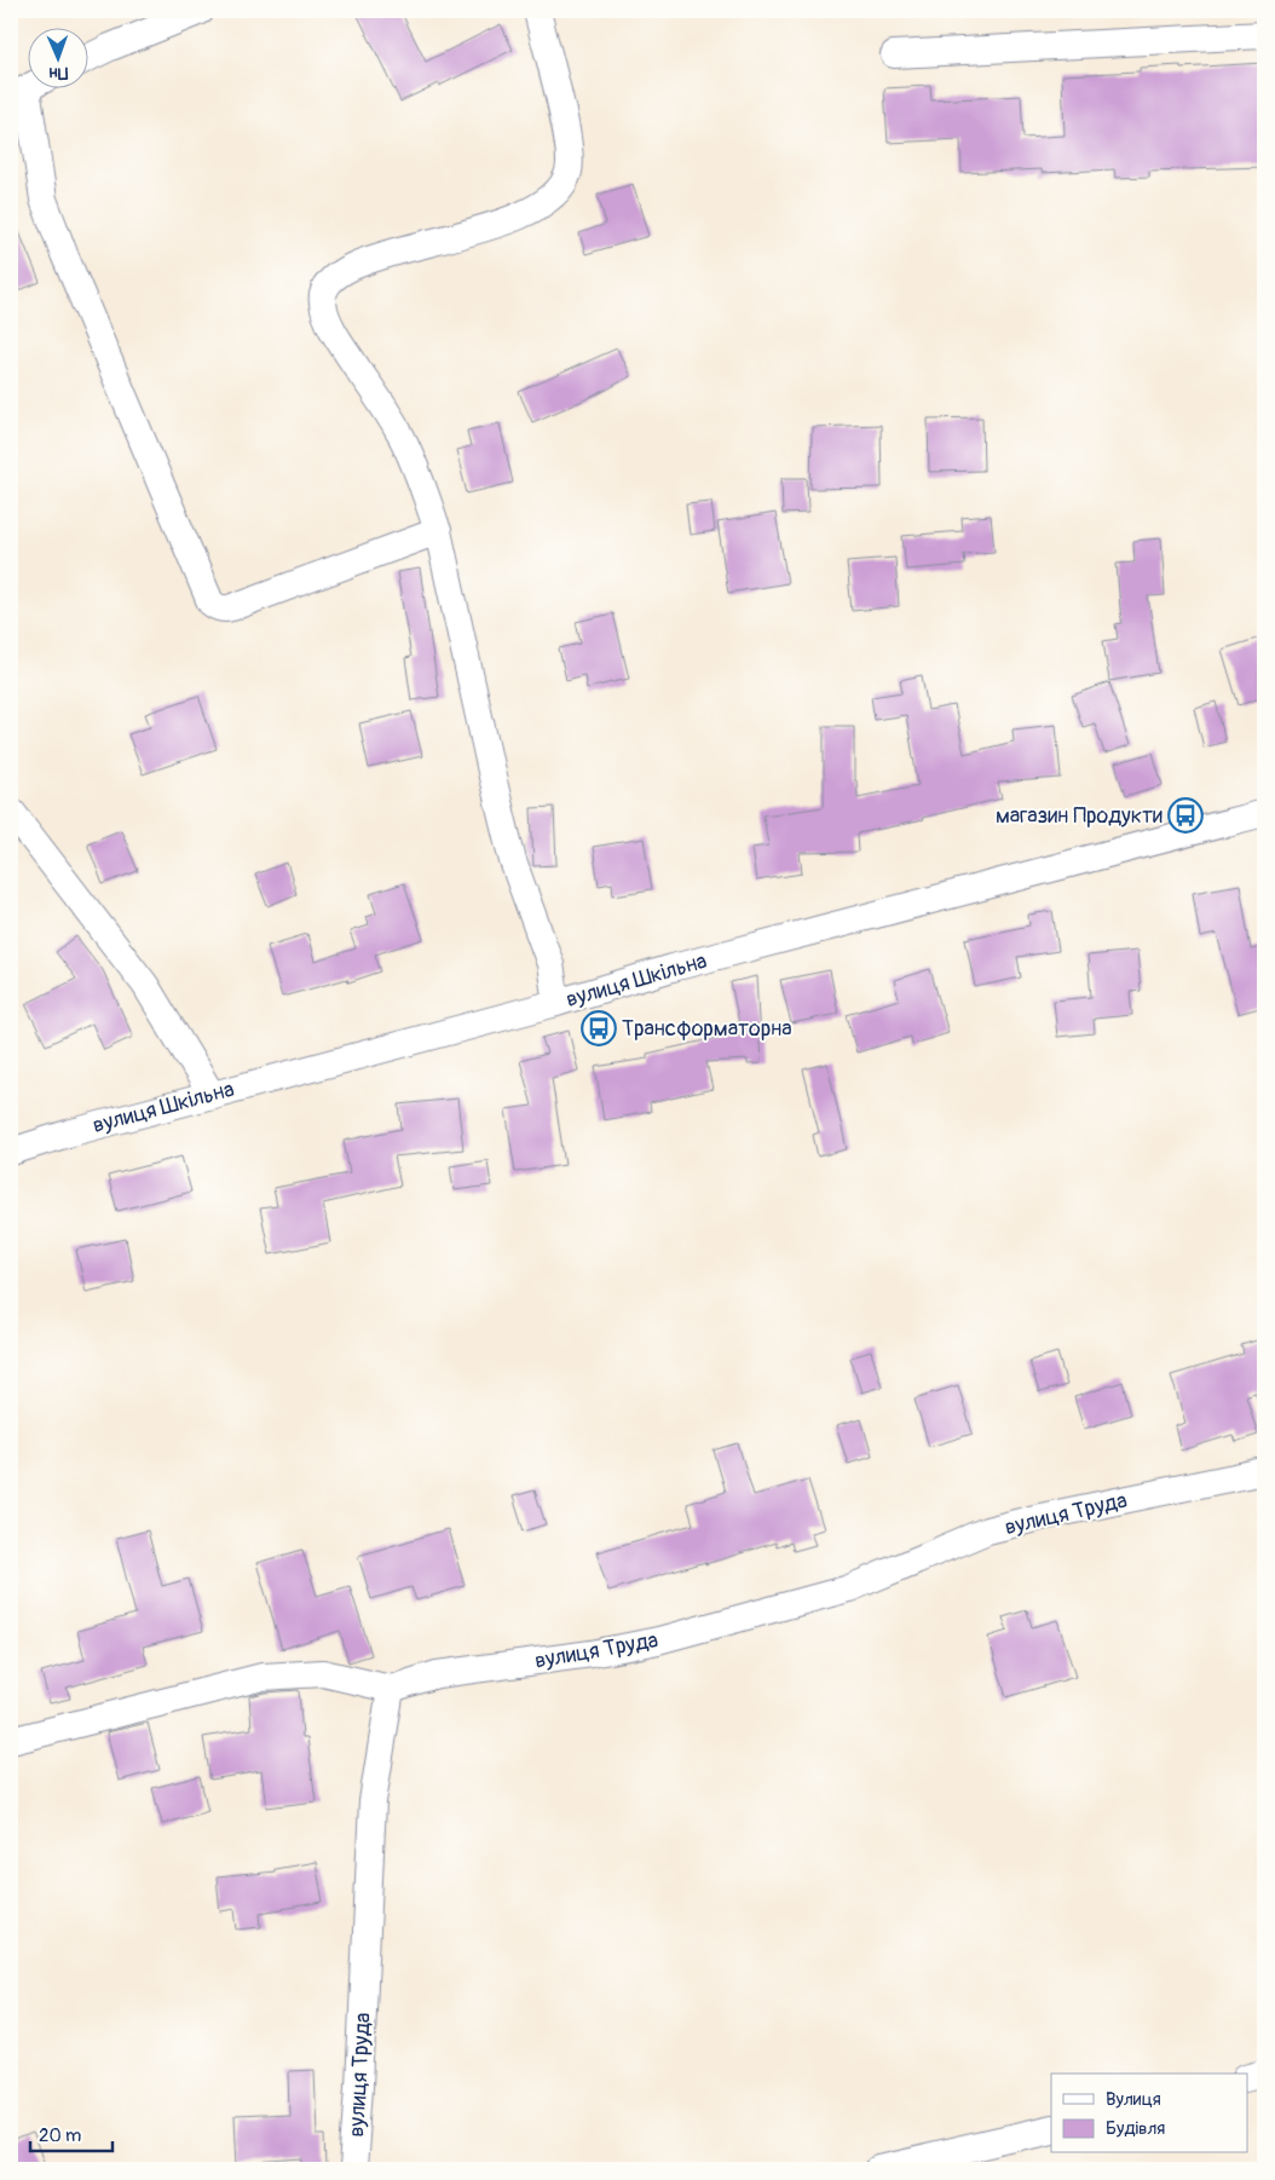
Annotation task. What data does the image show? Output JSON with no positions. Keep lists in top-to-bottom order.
{
  "streets": {
    "street": ["вулиця Шкільна", "вулиця Труда"]
  },
  "places": {
    "bus stop": ["магазин Продукти", "Трансформаторна"]
  },
  "legend": ["Вулиця", "Будівля"],
  "scale_bar": "20 m",
  "north": "bottom"
}
